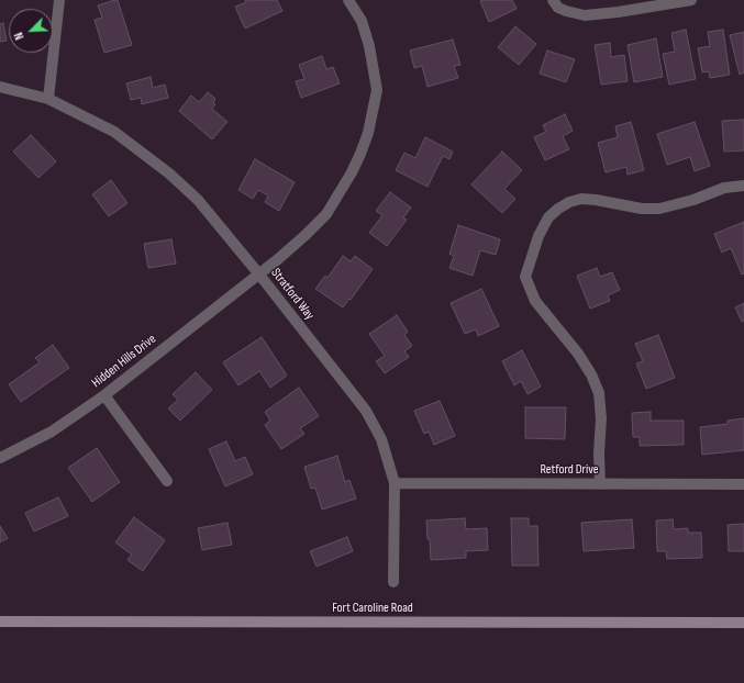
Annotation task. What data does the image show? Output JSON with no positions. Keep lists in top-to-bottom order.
{
  "streets": {
    "street": [
      "Stratford Way",
      "Hidden Hills Drive",
      "Retford Drive",
      "Fort Caroline Road"
    ]
  },
  "crossings": [
    ["Stratford Way", "Hidden Hills Drive"],
    ["Stratford Way", "Retford Drive"]
  ],
  "north": "bottom left"
}
